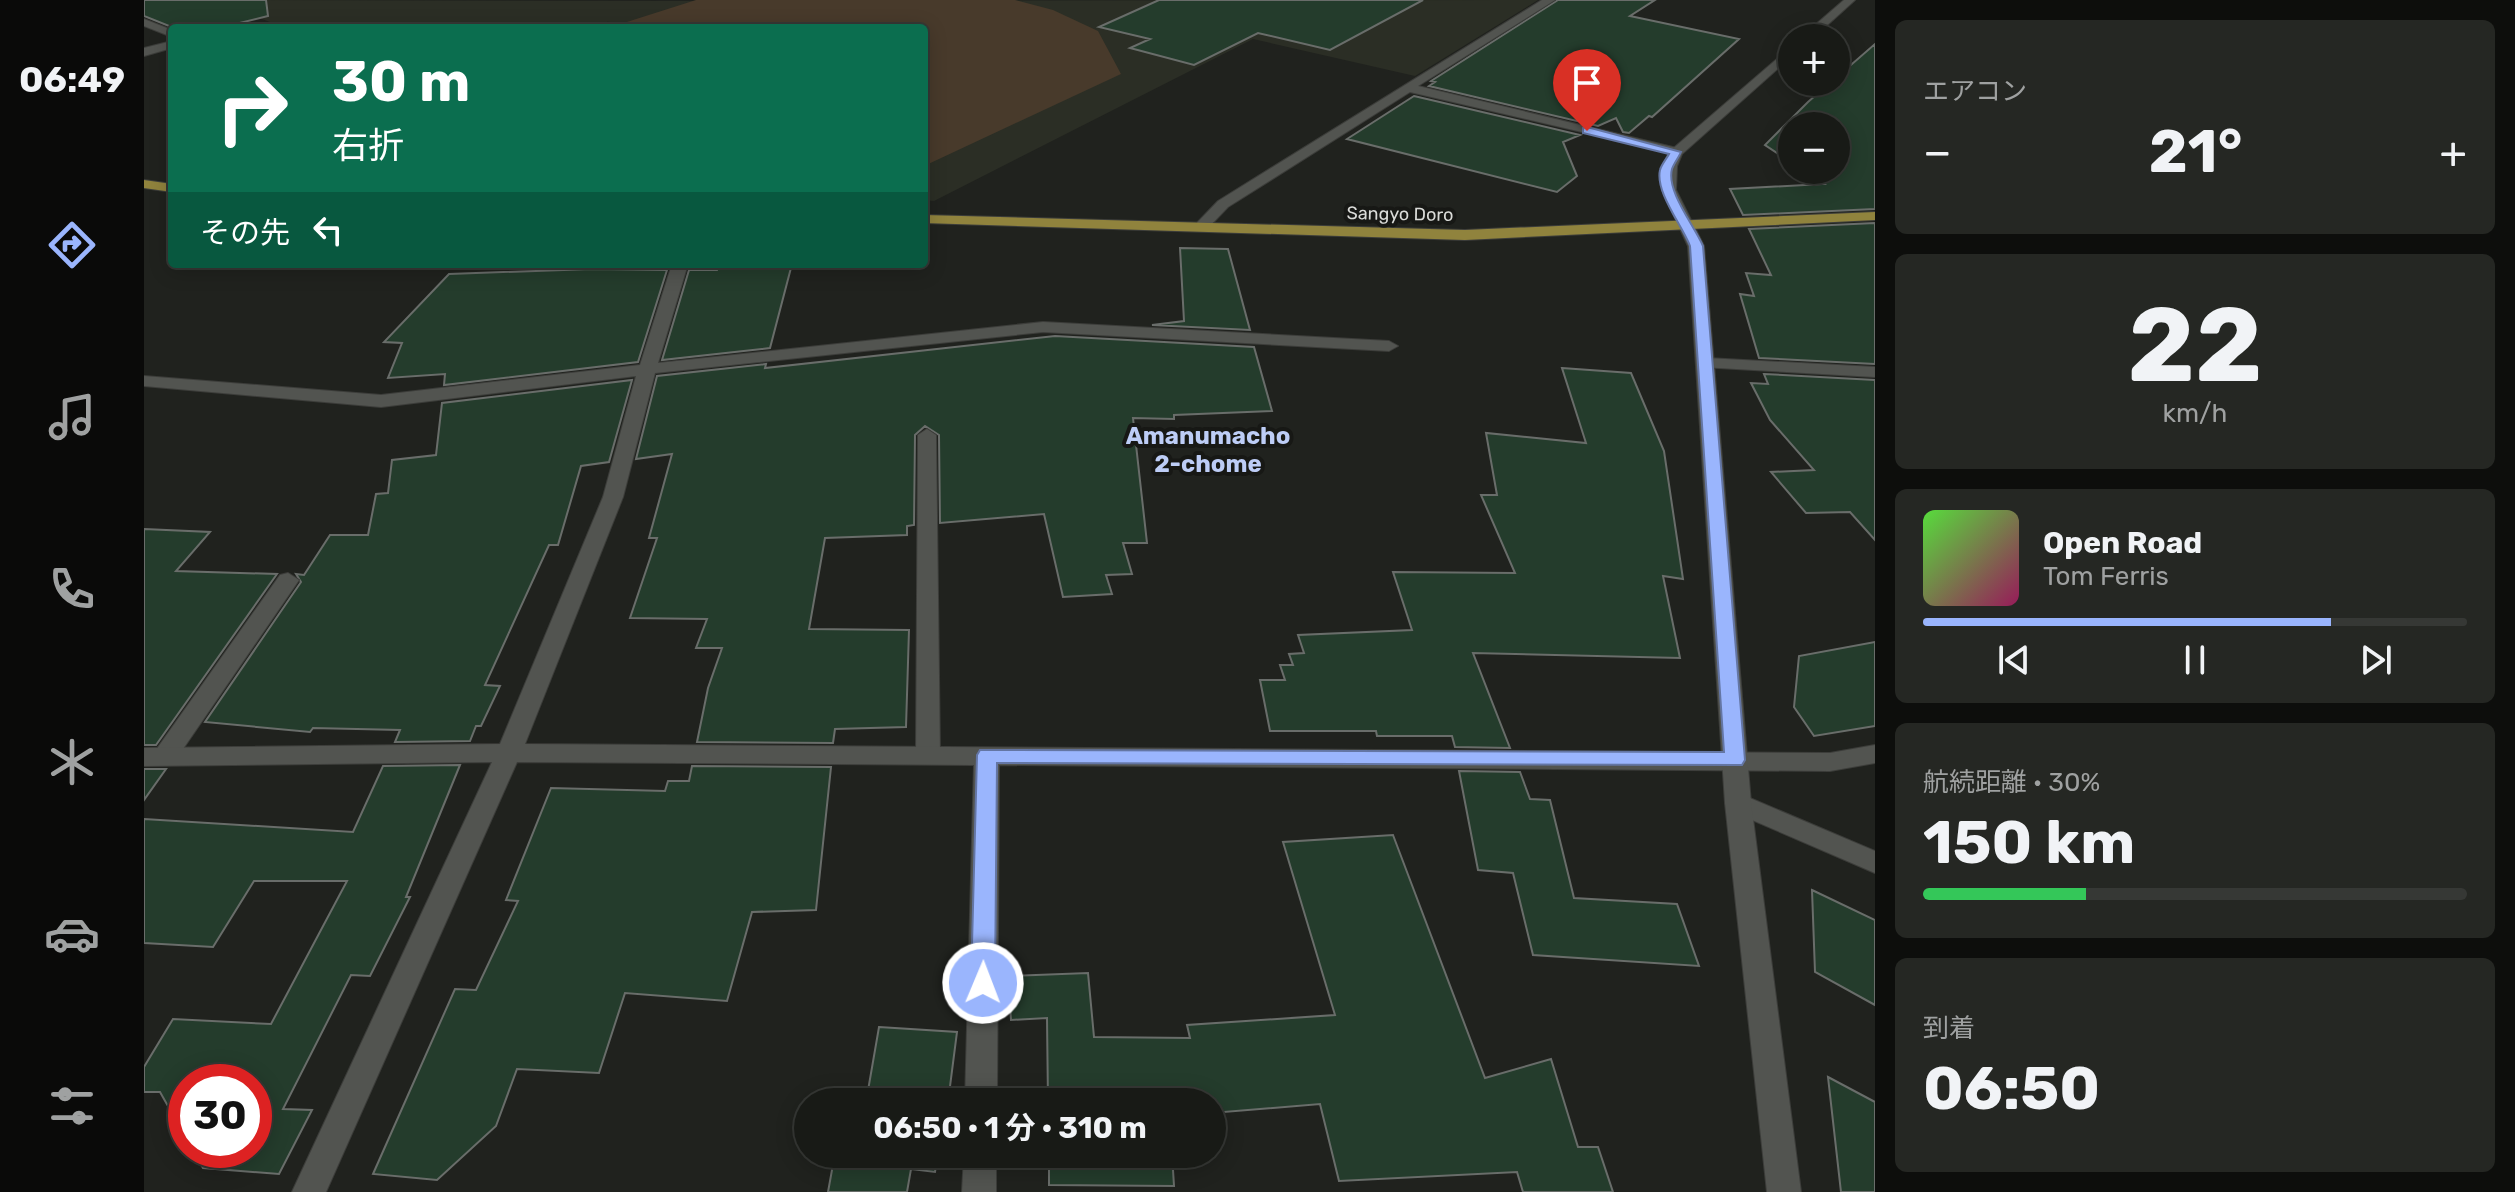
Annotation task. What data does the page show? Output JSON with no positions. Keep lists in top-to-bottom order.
{
  "streets": {
    "main road": ["Sangyo Doro"]
  },
  "districts": ["Amanumacho 2-chome"],
  "page": {
    "tabs": "06:49",
    "tile": [
      "エアコン",
      ["22", "km/h"],
      ["航続距離 · 30%", "150 km"],
      ["到着", "06:50"]
    ],
    "map_buttons": ["+", "−"],
    "turn": ["30 m", "右折"],
    "heat": ["−", "21°", "+"],
    "then": "その先",
    "song": ["Open Road", "Tom Ferris"],
    "limit": "30",
    "trip": "06:50 · 1 分 · 310 m"
  }
}
